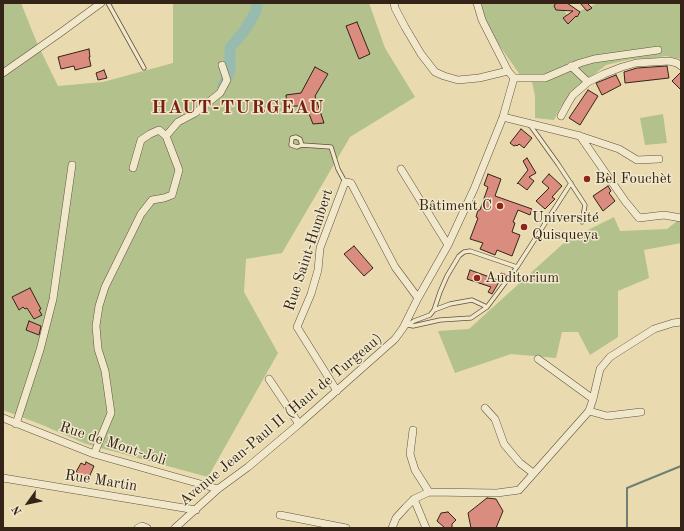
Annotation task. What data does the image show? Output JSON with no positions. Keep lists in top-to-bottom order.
{
  "streets": {
    "street": [
      "Rue Saint-Humbert",
      "Avenue Jean-Paul II (Haut de Turgeau)",
      "Rue de Mont-Joli",
      "Rue Martin"
    ]
  },
  "crossings": [
    ["Rue Saint-Humbert", "Avenue Jean-Paul II (Haut de Turgeau)"],
    ["Avenue Jean-Paul II (Haut de Turgeau)", "Rue de Mont-Joli"],
    ["Avenue Jean-Paul II (Haut de Turgeau)", "Rue Martin"]
  ],
  "districts": ["HAUT-TURGEAU"],
  "places": [
    "Bèl Fouchèt",
    "Bâtiment C",
    "Université Quisqueya",
    "Auditorium"
  ],
  "north": "bottom left"
}
